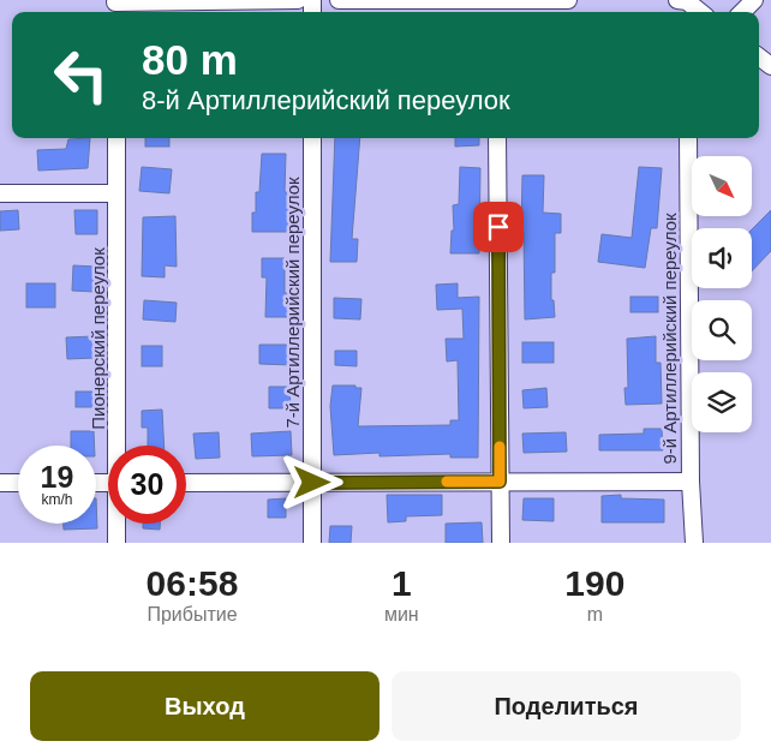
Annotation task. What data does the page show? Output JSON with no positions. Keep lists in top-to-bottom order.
{
  "streets": {
    "street": ["7-й Артиллерийский переулок", "Пионерский переулок", "9-й Артиллерийский переулок"]
  },
  "north": "bottom right",
  "page": {
    "turn": ["80 m", "8-й Артиллерийский переулок"],
    "speed": "19 km/h",
    "limit": "30",
    "eta": [
      "06:58",
      "Прибытие",
      "1",
      "мин",
      "190",
      "m"
    ],
    "buttons": ["Выход", "Поделиться"]
  }
}
